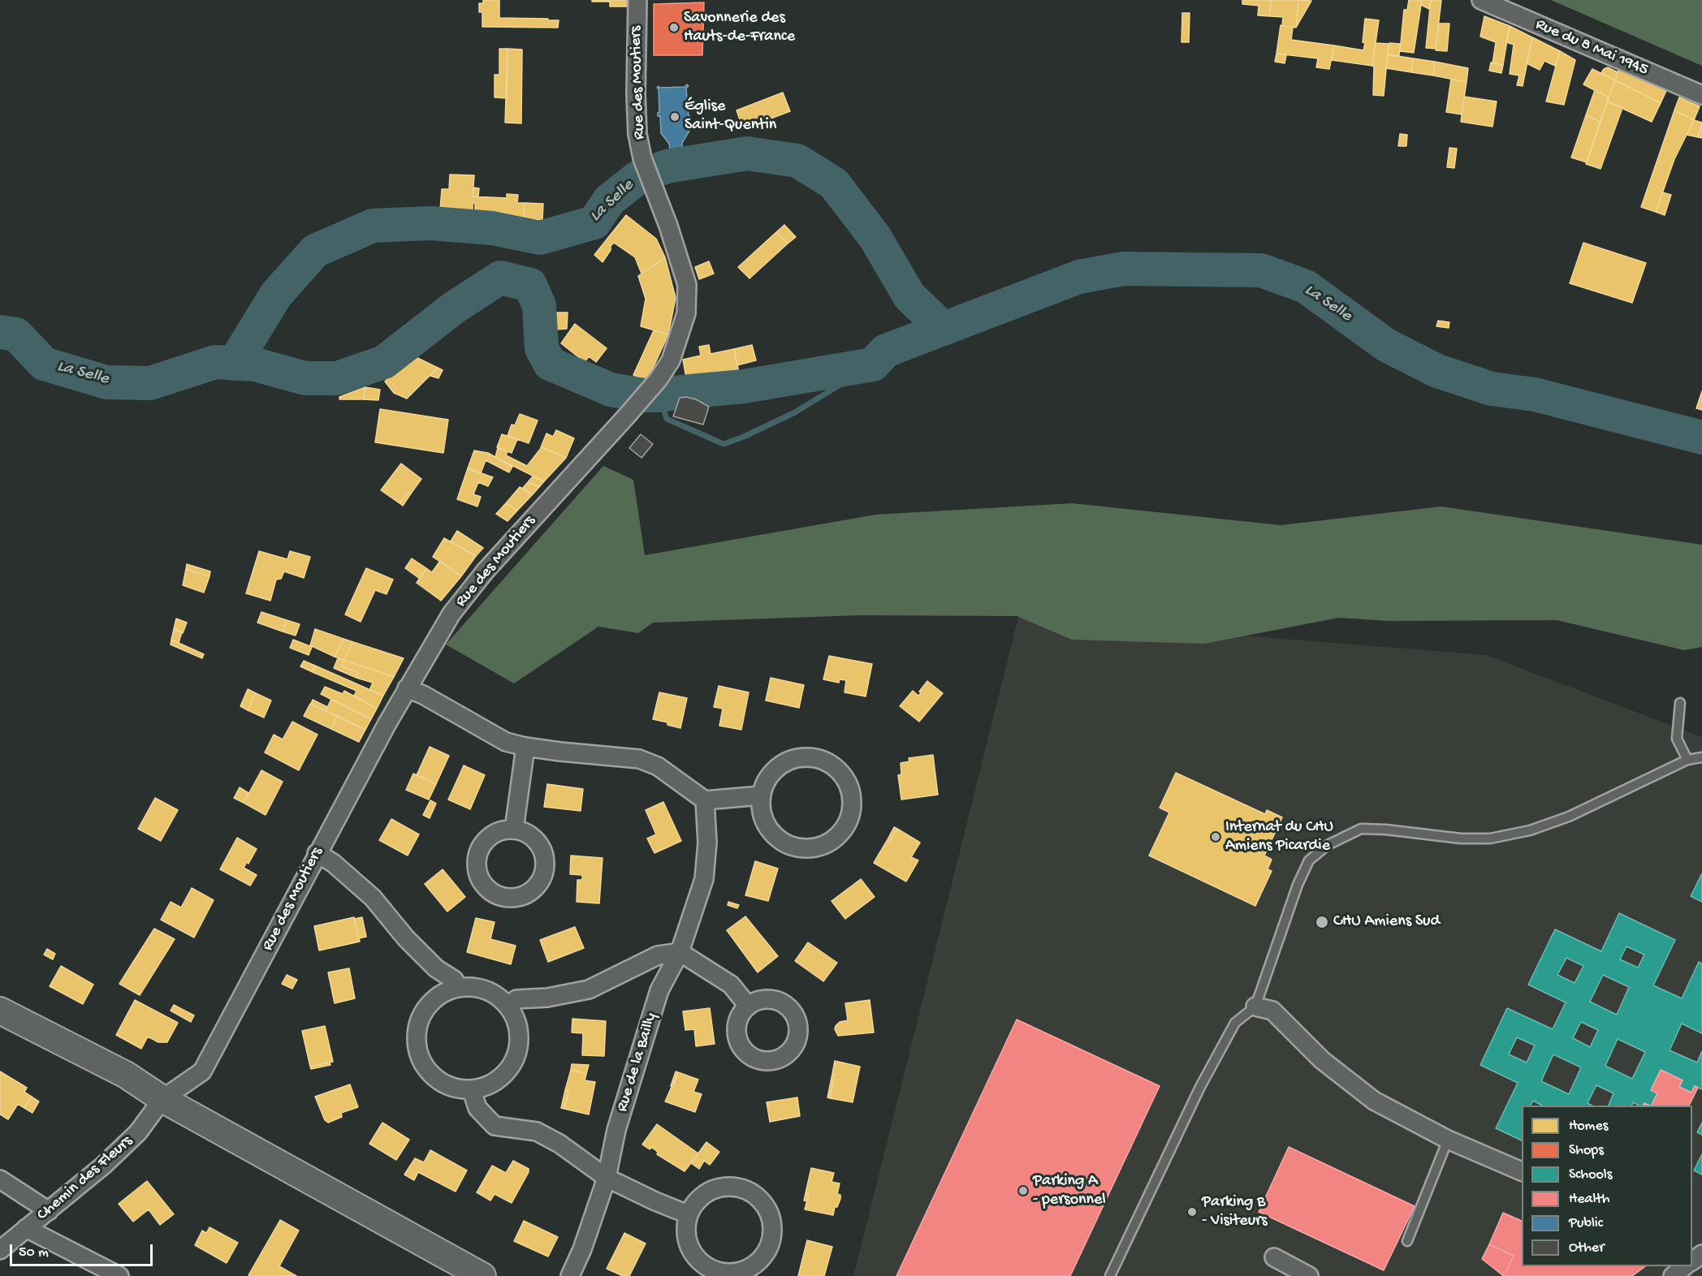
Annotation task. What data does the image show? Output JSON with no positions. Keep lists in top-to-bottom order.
{
  "streets": {
    "street": [
      "Rue du 8 Mai 1945",
      "Rue des Moutiers",
      "Rue de la Bailly",
      "Chemin des Fleurs"
    ]
  },
  "crossings": [
    ["Rue des Moutiers", "Chemin des Fleurs"]
  ],
  "water": ["La Selle"],
  "places": [
    "Savonnerie des Hauts-de-France",
    "Église Saint-Quentin",
    "Internat du CHU Amiens Picardie",
    "CHU Amiens Sud",
    "Parking A - personnel",
    "Parking B - Visiteurs"
  ],
  "legend": [
    "Homes",
    "Shops",
    "Schools",
    "Health",
    "Public",
    "Other"
  ],
  "scale_bar": "50 m"
}
